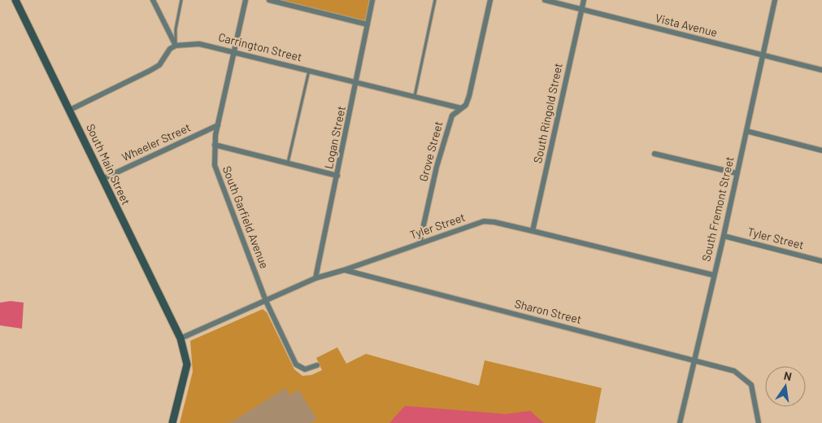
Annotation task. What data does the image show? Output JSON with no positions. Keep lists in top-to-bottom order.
{
  "streets": {
    "main road": ["South Main Street"],
    "street": [
      "Vista Avenue",
      "Carrington Street",
      "South Ringold Street",
      "Logan Street",
      "Wheeler Street",
      "Grove Street",
      "South Fremont Street",
      "South Garfield Avenue",
      "Tyler Street",
      "Sharon Street"
    ]
  },
  "crossings": [
    ["Vista Avenue", "South Ringold Street"],
    ["Vista Avenue", "South Fremont Street"],
    ["Carrington Street", "Logan Street"],
    ["Carrington Street", "Grove Street"],
    ["Carrington Street", "South Garfield Avenue"],
    ["South Ringold Street", "Tyler Street"],
    ["Logan Street", "Tyler Street"],
    ["Wheeler Street", "South Main Street"],
    ["Wheeler Street", "South Garfield Avenue"],
    ["Grove Street", "Tyler Street"],
    ["South Main Street", "Tyler Street"],
    ["South Fremont Street", "Tyler Street"],
    ["South Fremont Street", "Sharon Street"],
    ["South Garfield Avenue", "Tyler Street"],
    ["Tyler Street", "Sharon Street"]
  ],
  "north": "top"
}
